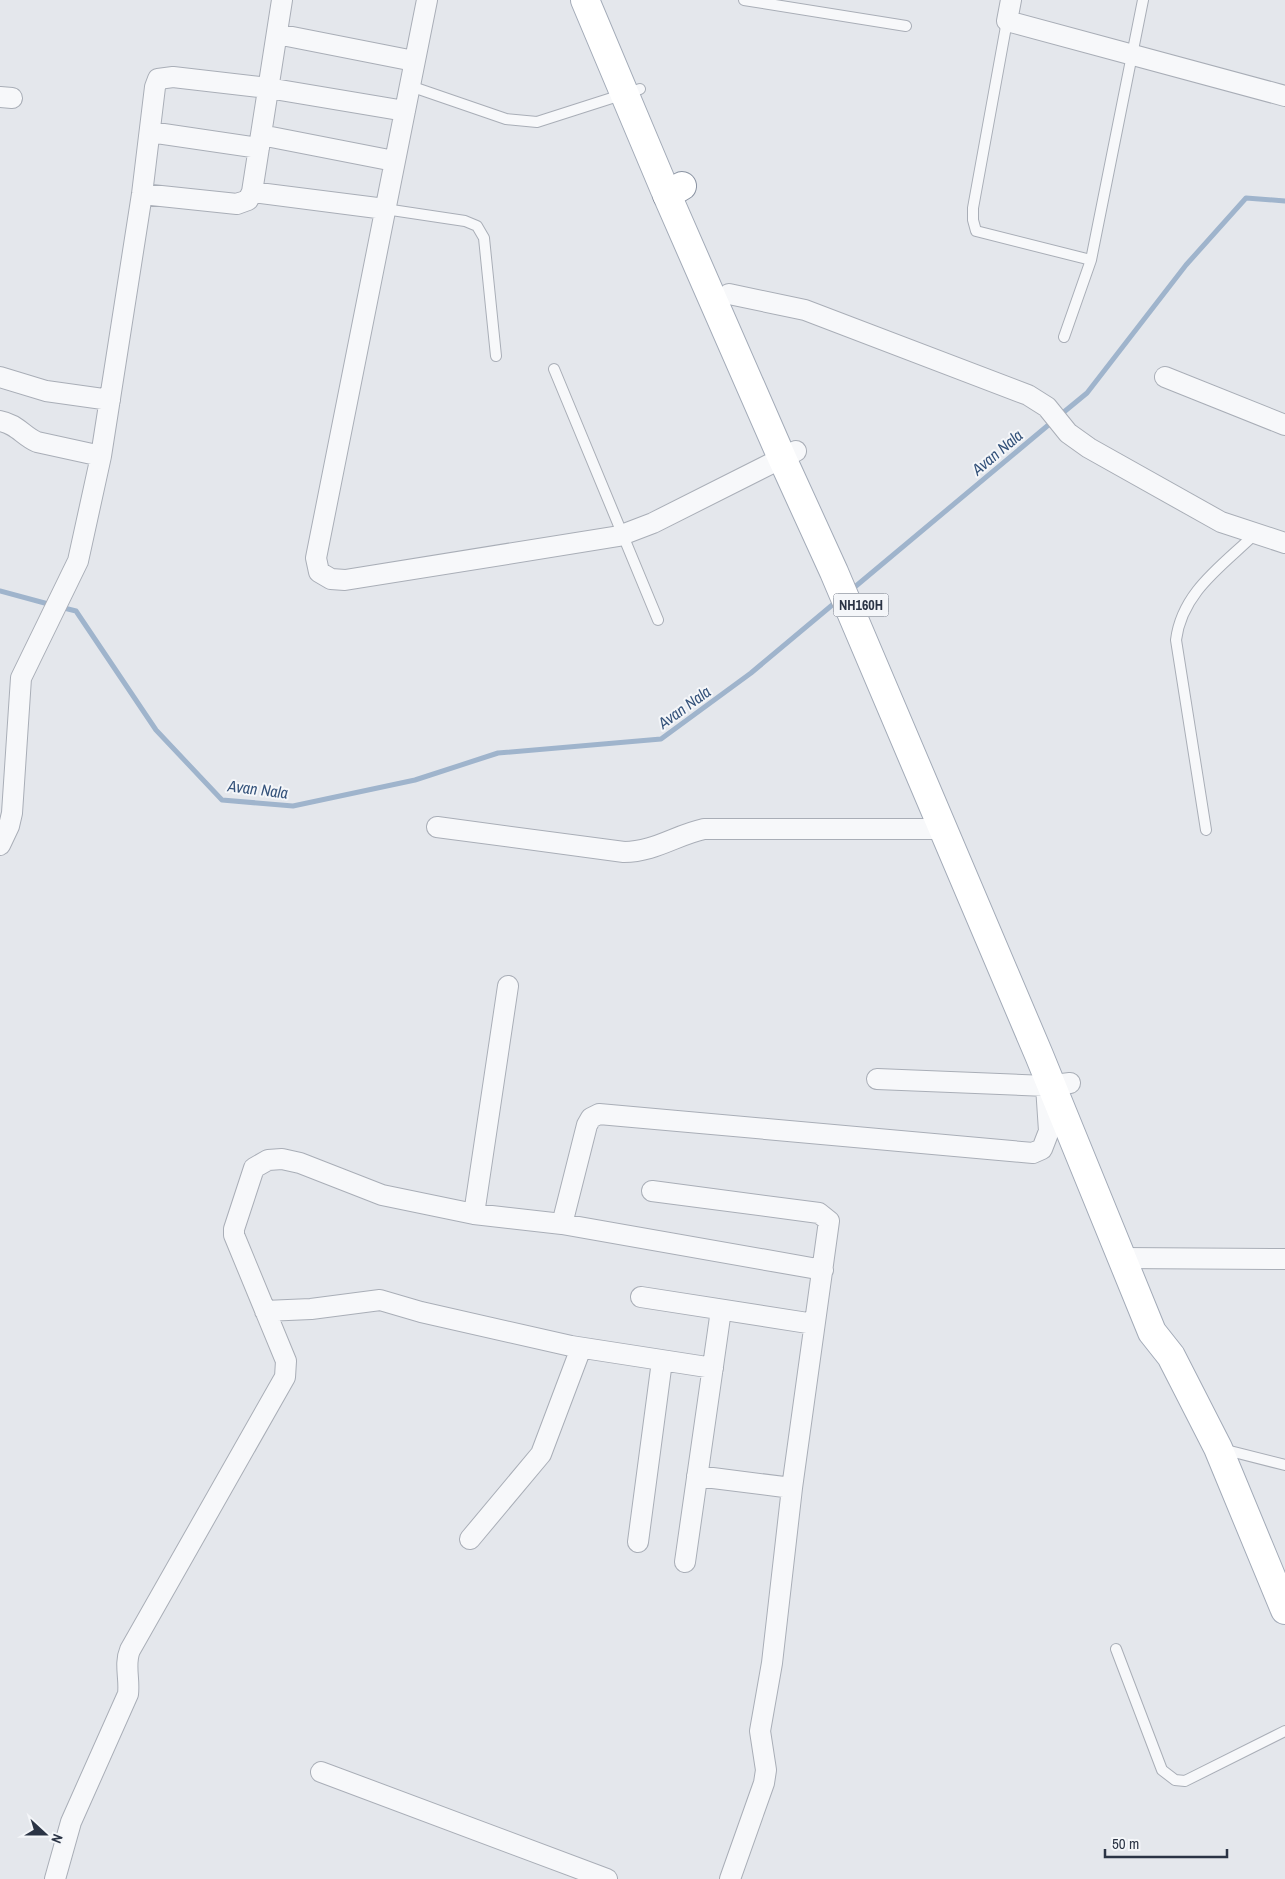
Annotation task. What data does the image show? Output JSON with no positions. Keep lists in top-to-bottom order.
{
  "streets": {
    "main road": ["NH160H"]
  },
  "water": ["Avan Nala"],
  "scale_bar": "50 m",
  "north": "right"
}
